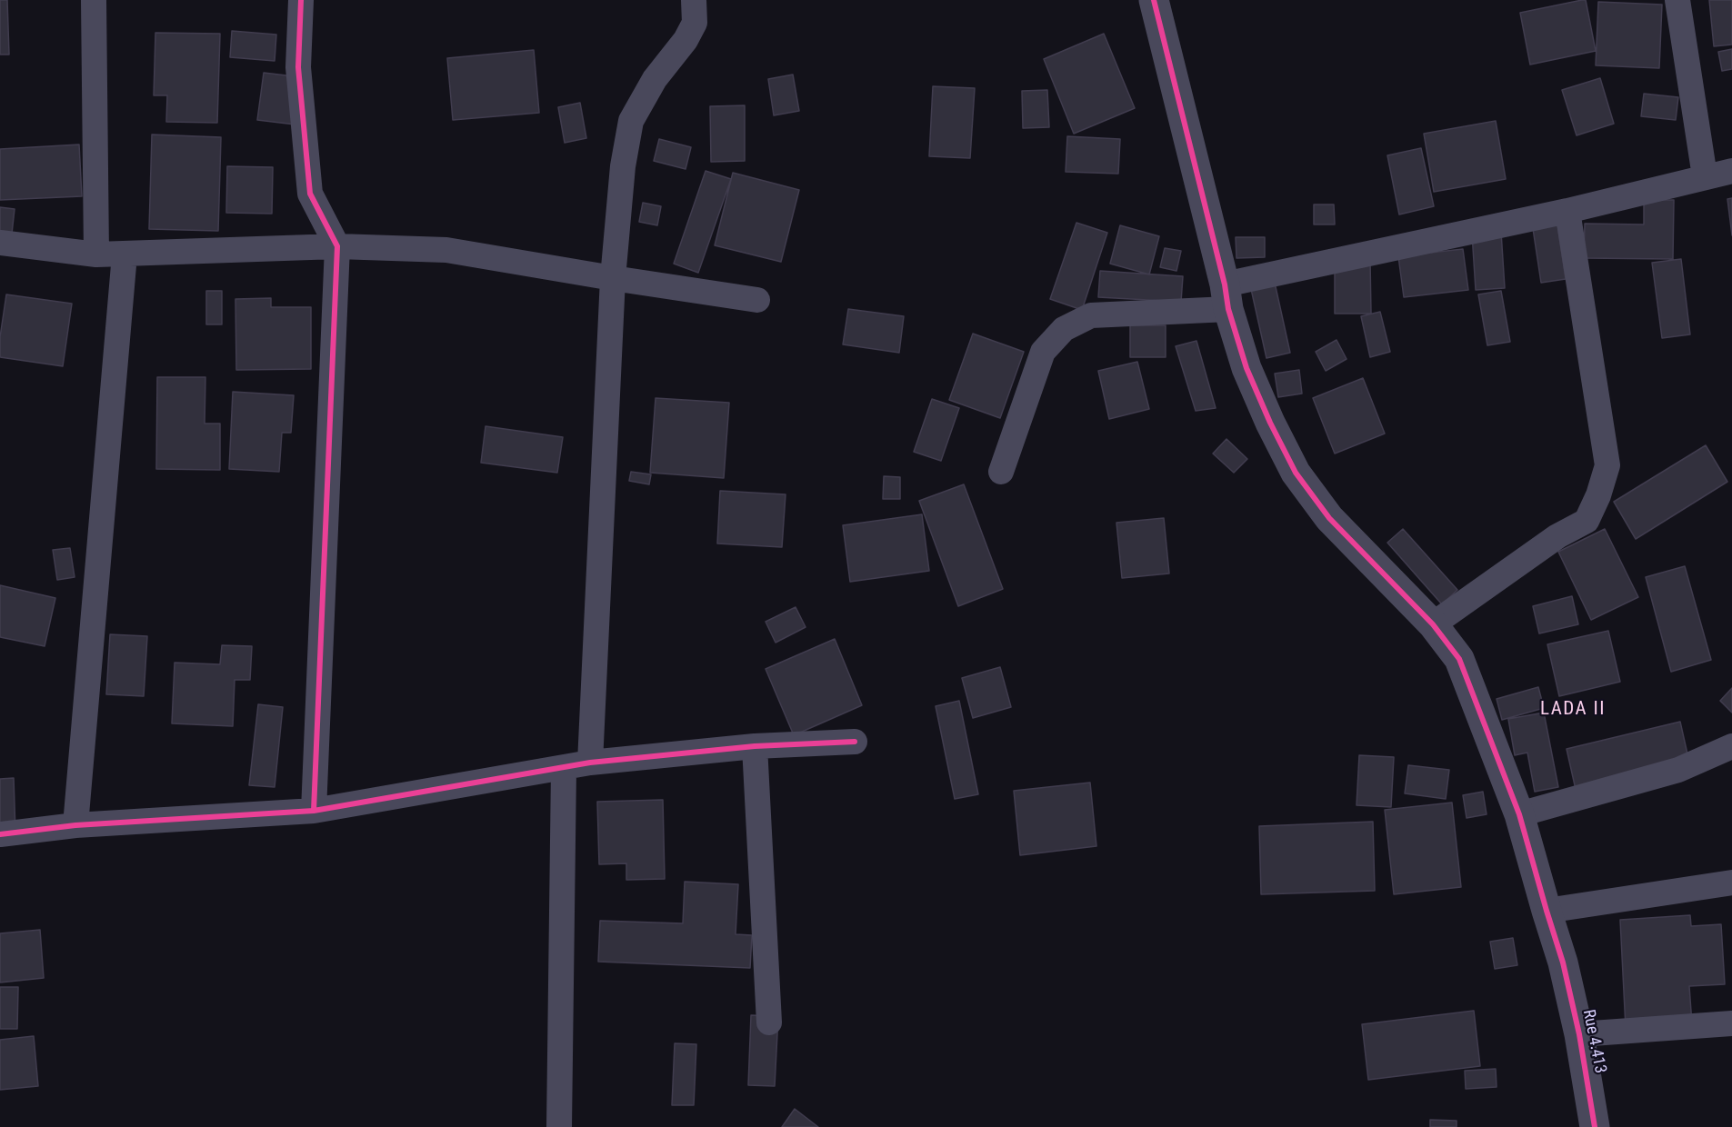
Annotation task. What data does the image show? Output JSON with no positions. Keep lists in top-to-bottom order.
{
  "streets": {
    "street": ["Rue 4.413"]
  },
  "districts": ["LADA II"]
}
